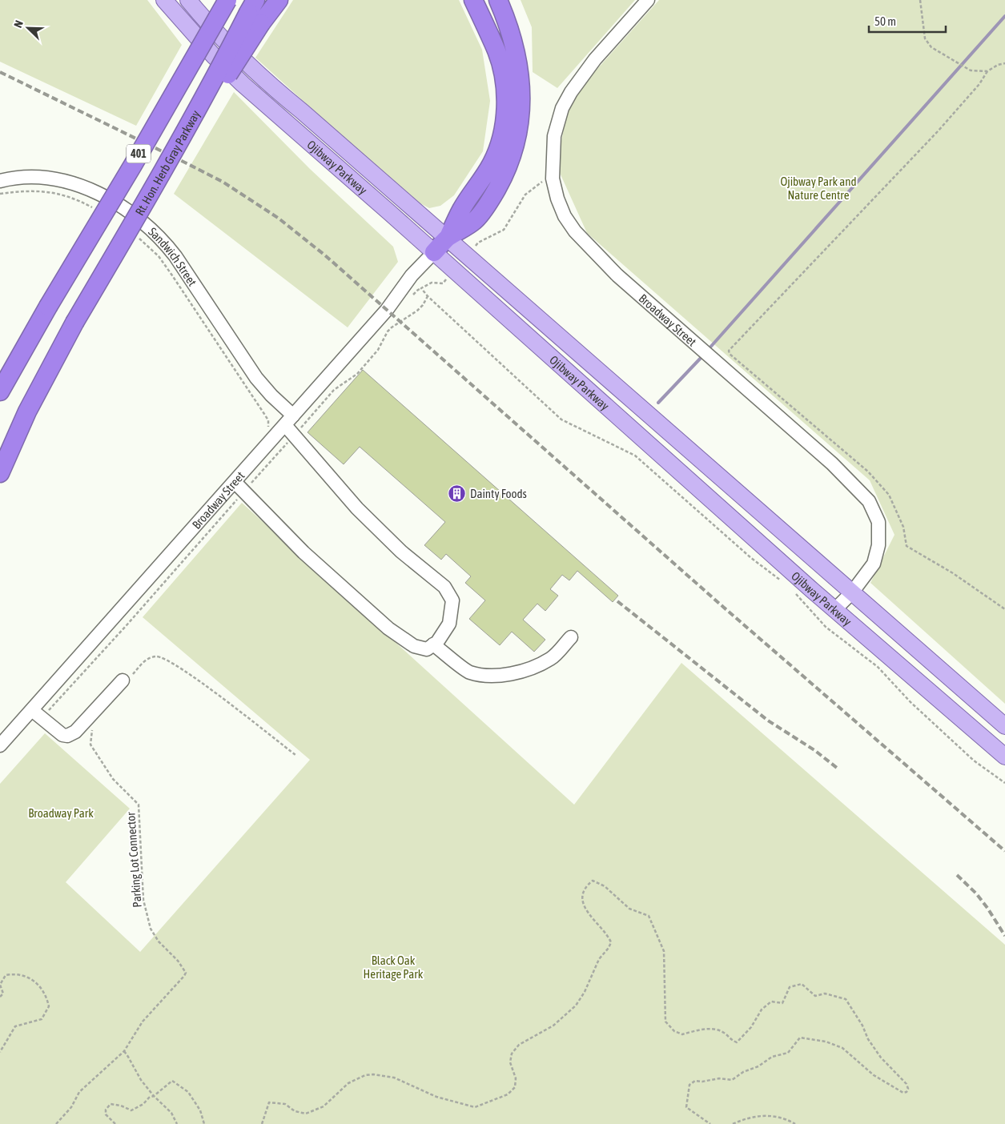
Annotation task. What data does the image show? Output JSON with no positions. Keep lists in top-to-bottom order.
{
  "streets": {
    "highway": ["401", "Rt. Hon. Herb Gray Parkway"],
    "main road": ["Ojibway Parkway"],
    "street": ["Sandwich Street", "Broadway Street"],
    "path": ["Parking Lot Connector"]
  },
  "crossings": [
    ["Ojibway Parkway", "Broadway Street"],
    ["Sandwich Street", "Broadway Street"]
  ],
  "parks": ["Ojibway Park and Nature Centre", "Broadway Park", "Black Oak Heritage Park"],
  "places": {
    "building": ["Dainty Foods"]
  },
  "scale_bar": "50 m",
  "north": "top left"
}
